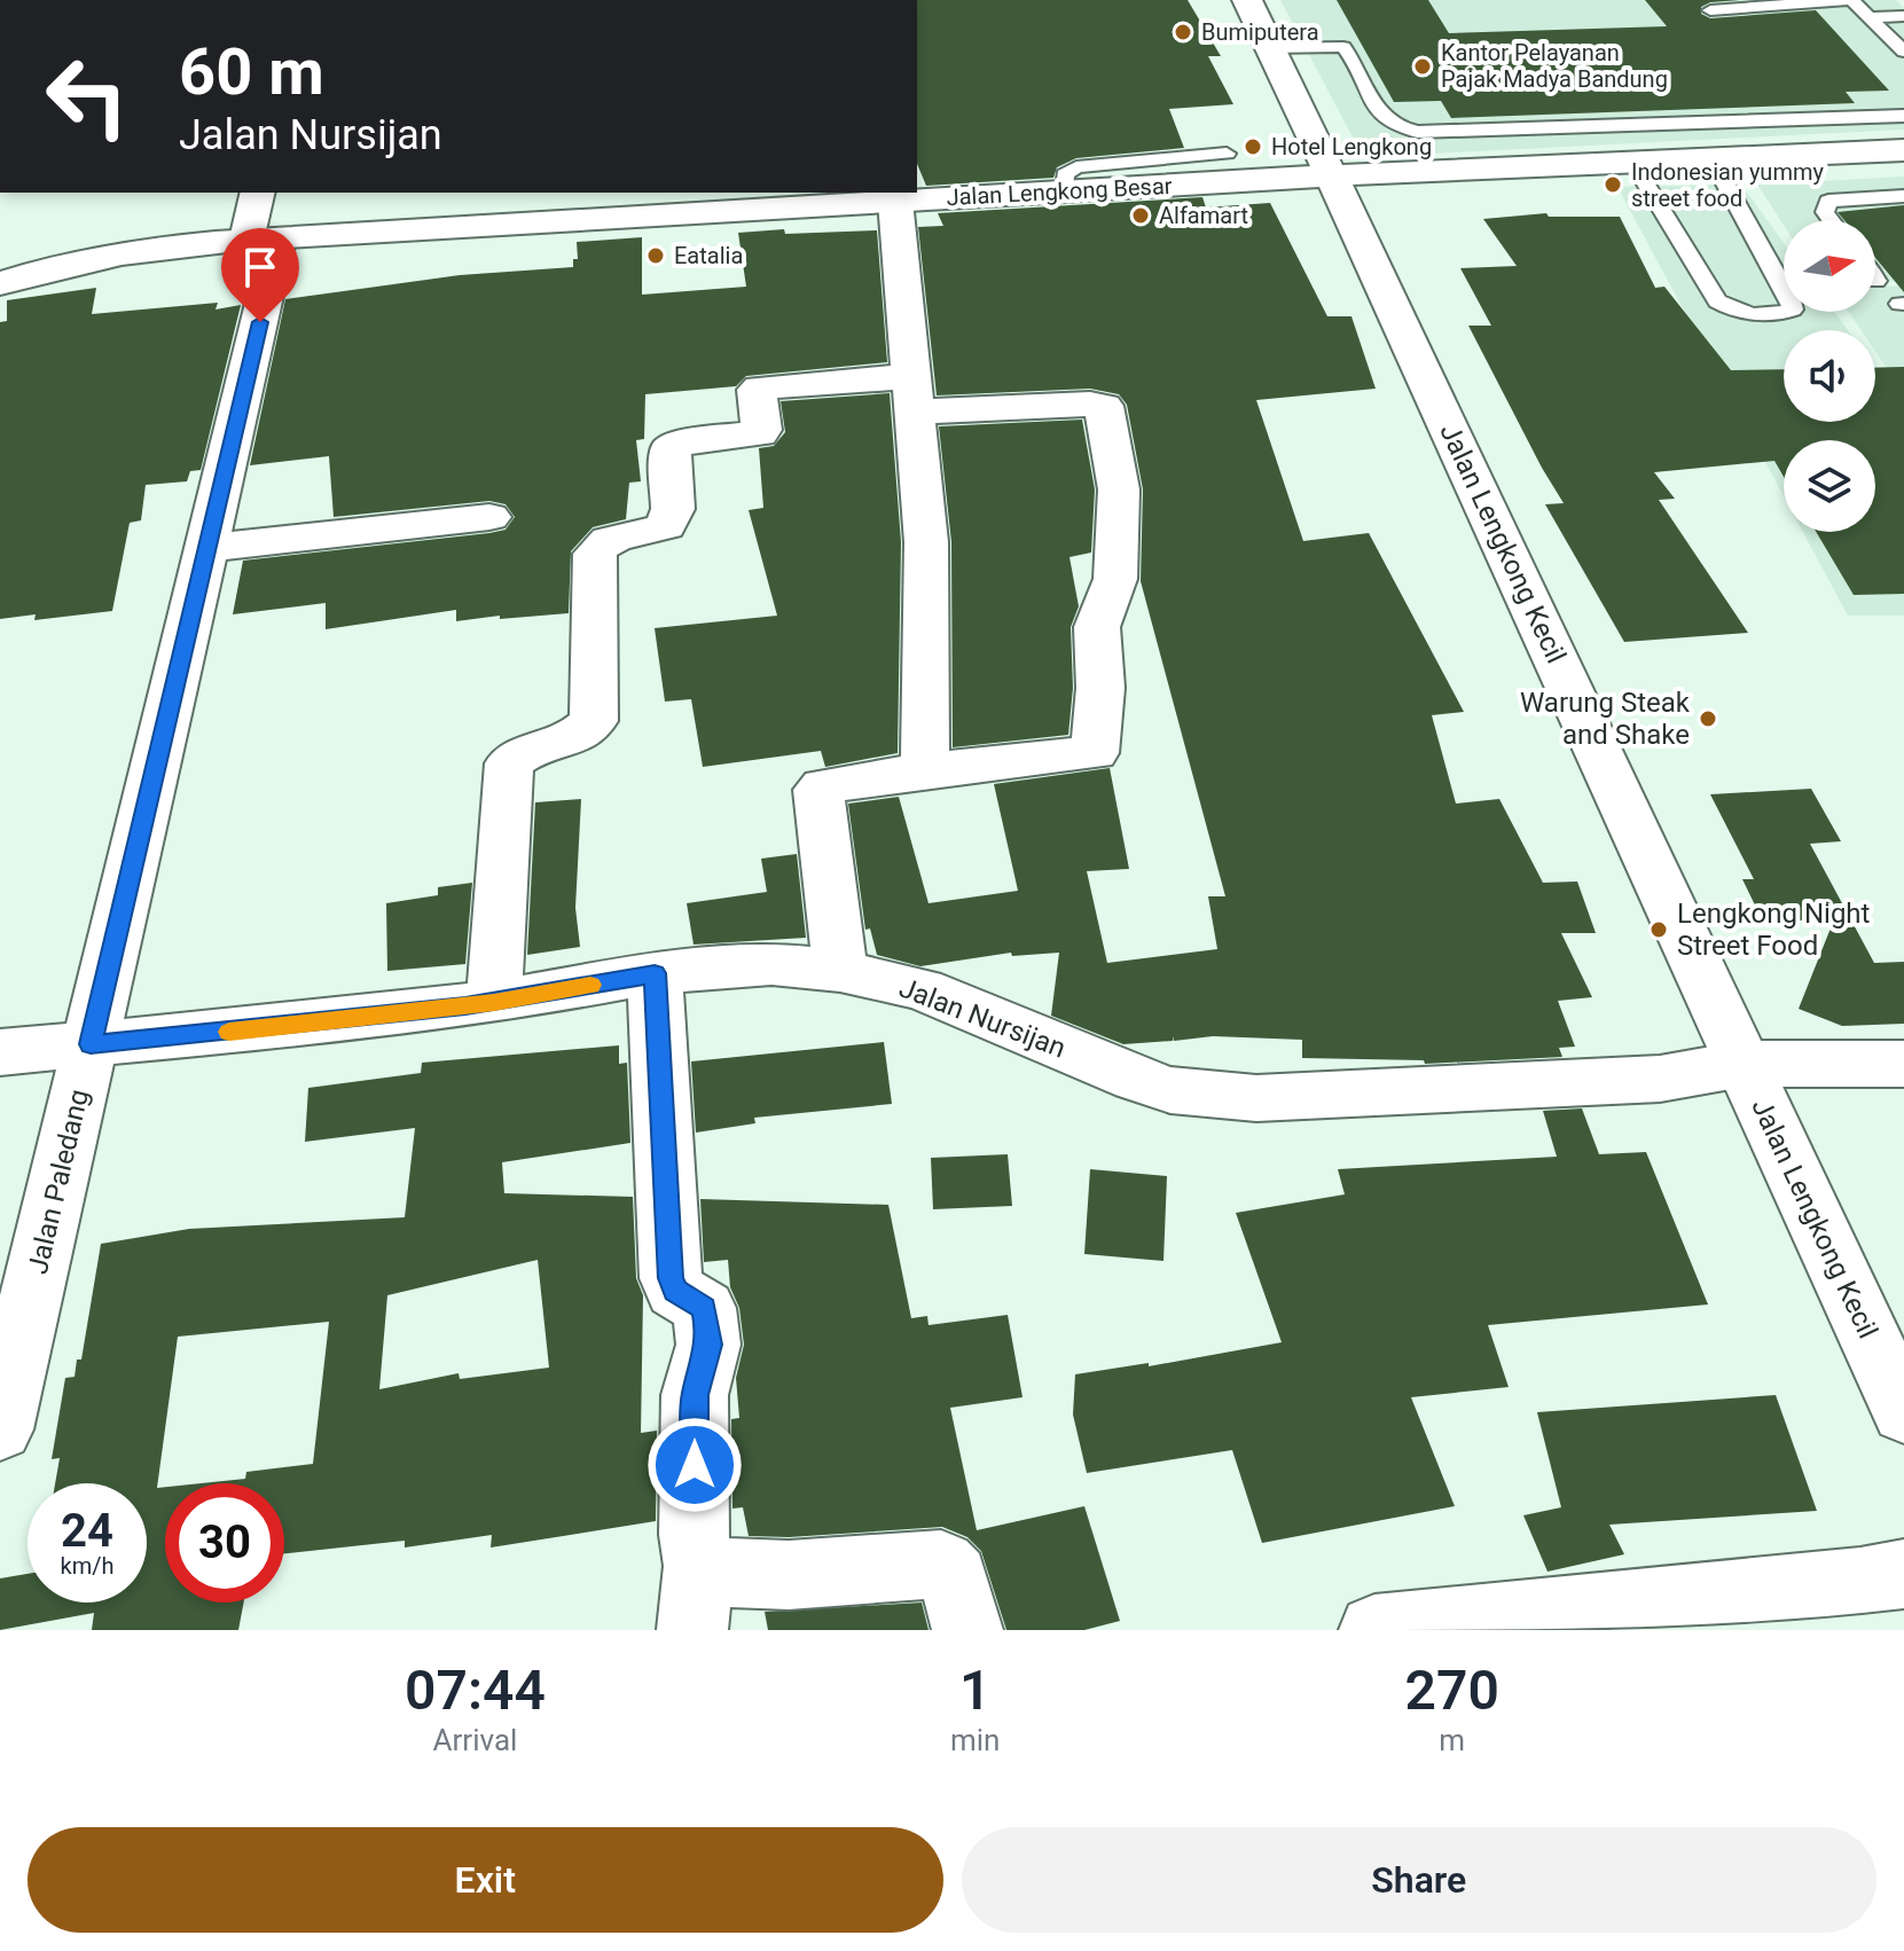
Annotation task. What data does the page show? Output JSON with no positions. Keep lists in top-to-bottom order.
{
  "streets": {
    "street": [
      "Jalan Lengkong Besar",
      "Jalan Lengkong Kecil",
      "Jalan Nursijan",
      "Jalan Paledang"
    ]
  },
  "crossings": [
    ["Jalan Lengkong Besar", "Jalan Lengkong Kecil"],
    ["Jalan Lengkong Besar", "Jalan Paledang"],
    ["Jalan Lengkong Kecil", "Jalan Nursijan"],
    ["Jalan Nursijan", "Jalan Paledang"]
  ],
  "places": [
    "Bumiputera",
    "Kantor Pelayanan Pajak Madya Bandung",
    "Hotel Lengkong",
    "Indonesian yummy street food",
    "Alfamart",
    "Eatalia",
    "Warung Steak and Shake",
    "Lengkong Night Street Food"
  ],
  "north": "right",
  "page": {
    "turn": ["60 m", "Jalan Nursijan"],
    "speed": "24 km/h",
    "limit": "30",
    "eta": [
      "07:44",
      "Arrival",
      "1",
      "min",
      "270",
      "m"
    ],
    "buttons": ["Exit", "Share"]
  }
}
